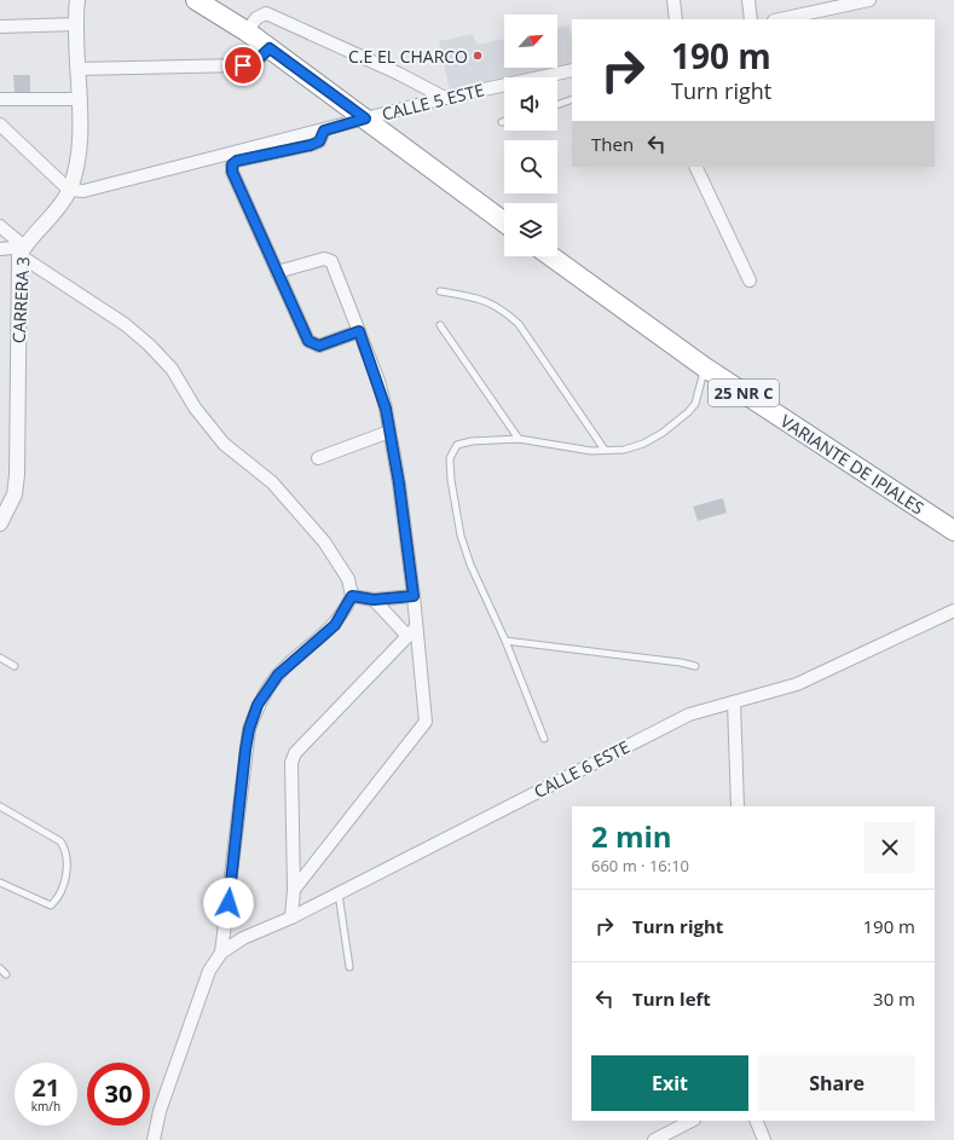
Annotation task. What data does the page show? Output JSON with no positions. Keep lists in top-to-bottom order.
{
  "streets": {
    "highway": ["25 NR C", "VARIANTE DE IPIALES"],
    "street": ["CALLE 5 ESTE", "CARRERA 3", "CALLE 6 ESTE"]
  },
  "crossings": [
    ["CALLE 5 ESTE", "CARRERA 3"]
  ],
  "places": ["C.E EL CHARCO"],
  "north": "top right",
  "page": {
    "turn": ["190 m", "Turn right"],
    "then": "Then",
    "heading": ["2 min", "660 m · 16:10"],
    "list": [
      {
        "name": "Turn right",
        "value": "190 m"
      },
      {
        "name": "Turn left",
        "value": "30 m"
      }
    ],
    "buttons": ["Exit", "Share"],
    "speed": "21 km/h",
    "limit": "30"
  }
}
